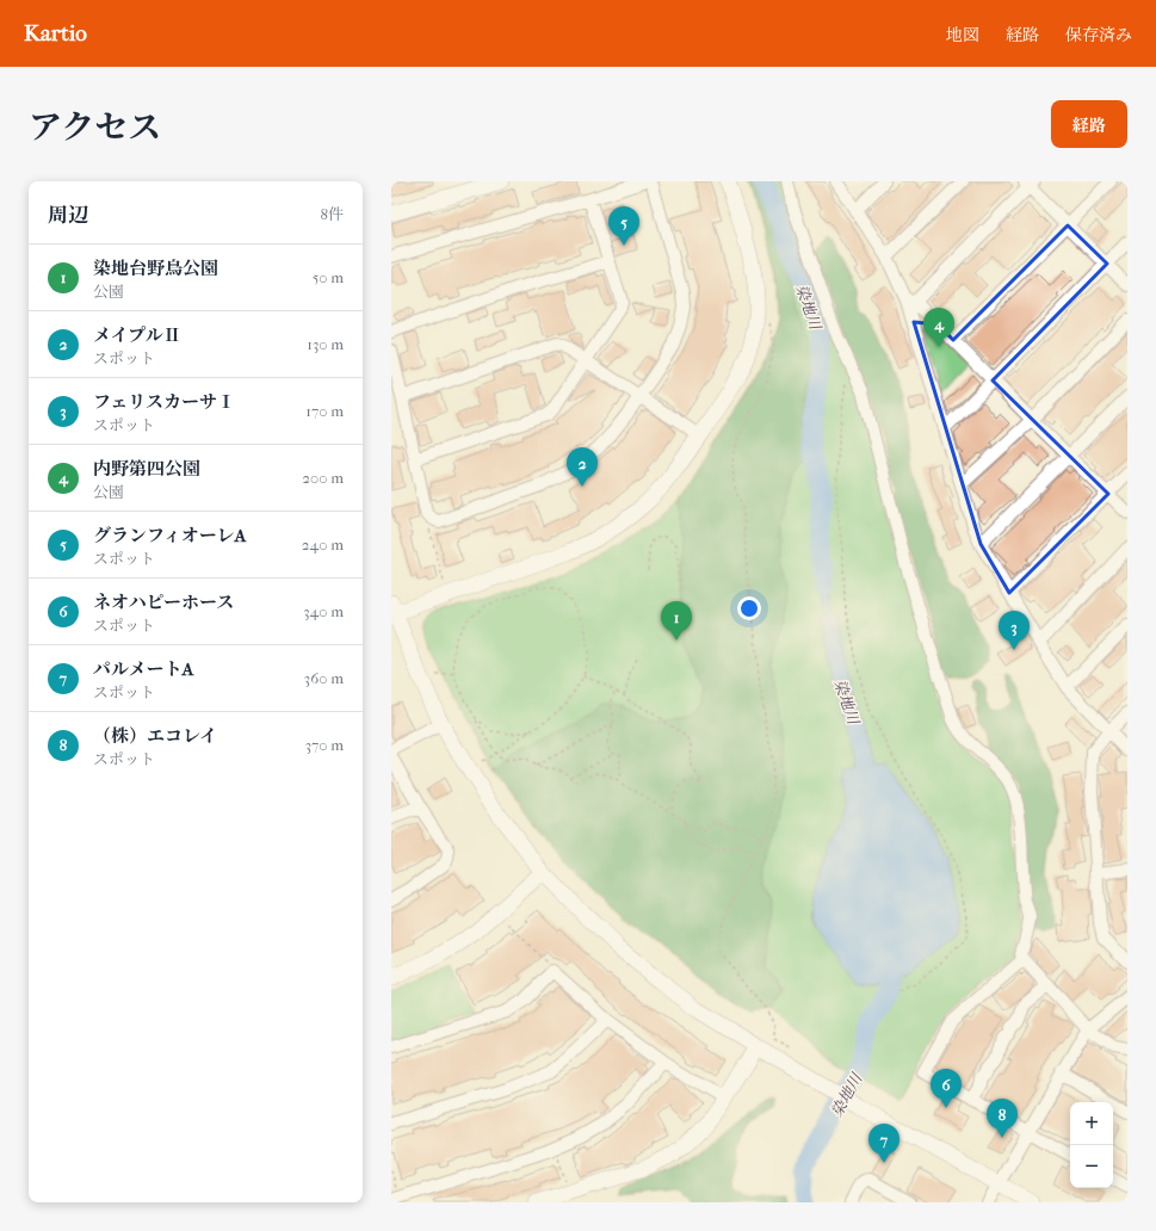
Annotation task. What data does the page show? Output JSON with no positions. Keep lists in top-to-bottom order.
{
  "water": ["染地川"],
  "page": {
    "header": "Kartio",
    "nav": ["地図", "経路", "保存済み"],
    "title": "アクセス",
    "buttons": "経路",
    "heading": ["周辺", "8件"],
    "pins": [
      "5",
      "4",
      "2",
      "1",
      "3",
      "6",
      "8",
      "7"
    ],
    "list": [
      {
        "mark": "1",
        "name": "染地台野鳥公園",
        "note": "公園",
        "value": "50 m"
      },
      {
        "mark": "2",
        "name": "メイプルⅡ",
        "note": "スポット",
        "value": "130 m"
      },
      {
        "mark": "3",
        "name": "フェリスカーサⅠ",
        "note": "スポット",
        "value": "170 m"
      },
      {
        "mark": "4",
        "name": "内野第四公園",
        "note": "公園",
        "value": "200 m"
      },
      {
        "mark": "5",
        "name": "グランフィオーレA",
        "note": "スポット",
        "value": "240 m"
      },
      {
        "mark": "6",
        "name": "ネオハピーホース",
        "note": "スポット",
        "value": "340 m"
      },
      {
        "mark": "7",
        "name": "パルメートA",
        "note": "スポット",
        "value": "360 m"
      },
      {
        "mark": "8",
        "name": "（株）エコレイ",
        "note": "スポット",
        "value": "370 m"
      }
    ],
    "map_buttons": ["+", "−"]
  }
}
